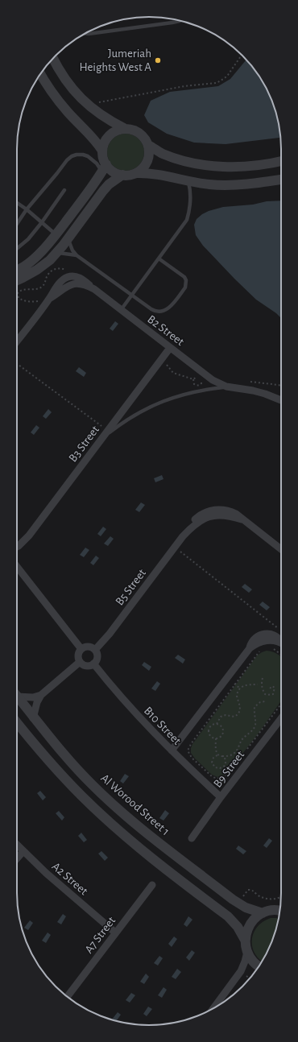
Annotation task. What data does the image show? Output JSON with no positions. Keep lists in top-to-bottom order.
{
  "streets": {
    "street": [
      "B2 Street",
      "B3 Street",
      "B5 Street",
      "B10 Street",
      "B9 Street",
      "Al Worood Street 1",
      "A2 Street",
      "A7 Street"
    ]
  },
  "crossings": [
    ["B2 Street", "B3 Street"],
    ["B5 Street", "B10 Street"],
    ["B10 Street", "B9 Street"],
    ["A2 Street", "A7 Street"]
  ],
  "places": ["Jumeriah Heights West A"]
}
